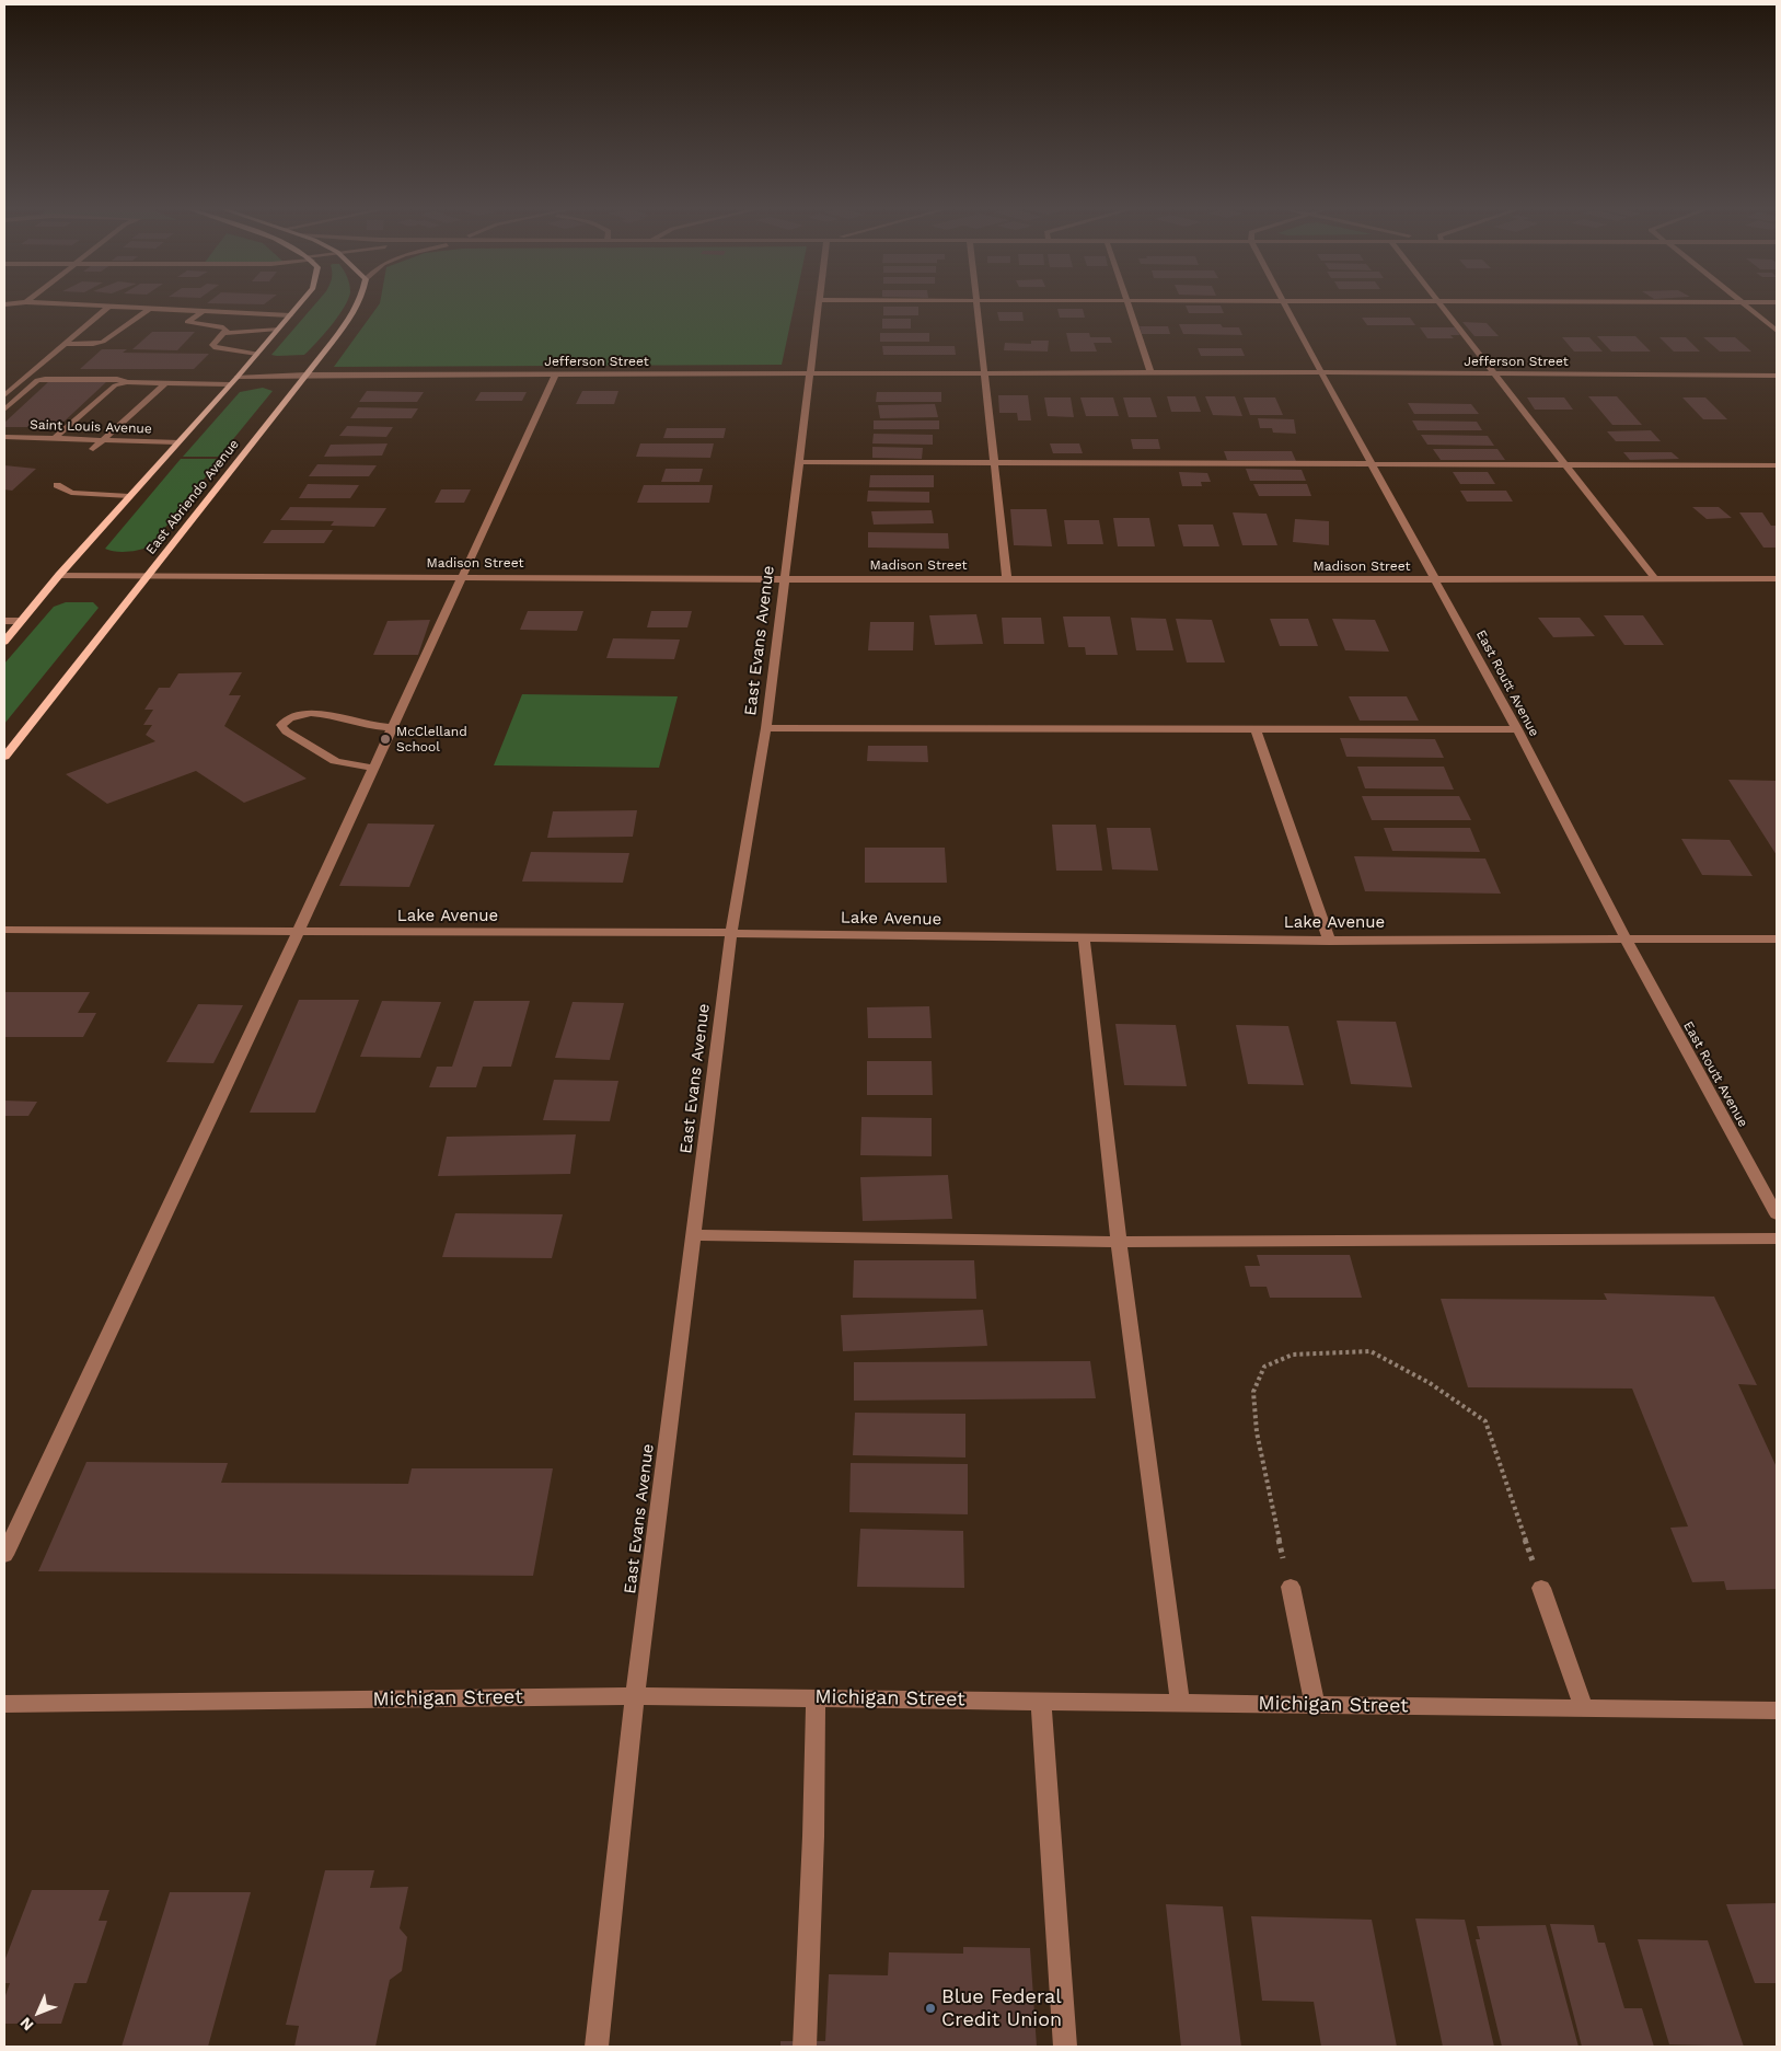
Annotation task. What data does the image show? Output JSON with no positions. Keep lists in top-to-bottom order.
{
  "streets": {
    "main road": ["East Abriendo Avenue"],
    "street": [
      "Jefferson Street",
      "Saint Louis Avenue",
      "Madison Street",
      "East Evans Avenue",
      "East Routt Avenue",
      "Lake Avenue",
      "Michigan Street"
    ]
  },
  "crossings": [
    ["Jefferson Street", "East Abriendo Avenue"],
    ["Jefferson Street", "East Evans Avenue"],
    ["Jefferson Street", "East Routt Avenue"],
    ["East Abriendo Avenue", "Madison Street"],
    ["Madison Street", "East Evans Avenue"],
    ["Madison Street", "East Routt Avenue"],
    ["East Evans Avenue", "Lake Avenue"],
    ["East Evans Avenue", "Michigan Street"],
    ["East Routt Avenue", "Lake Avenue"]
  ],
  "places": ["McClelland School", "Blue Federal Credit Union"],
  "north": "bottom left"
}
